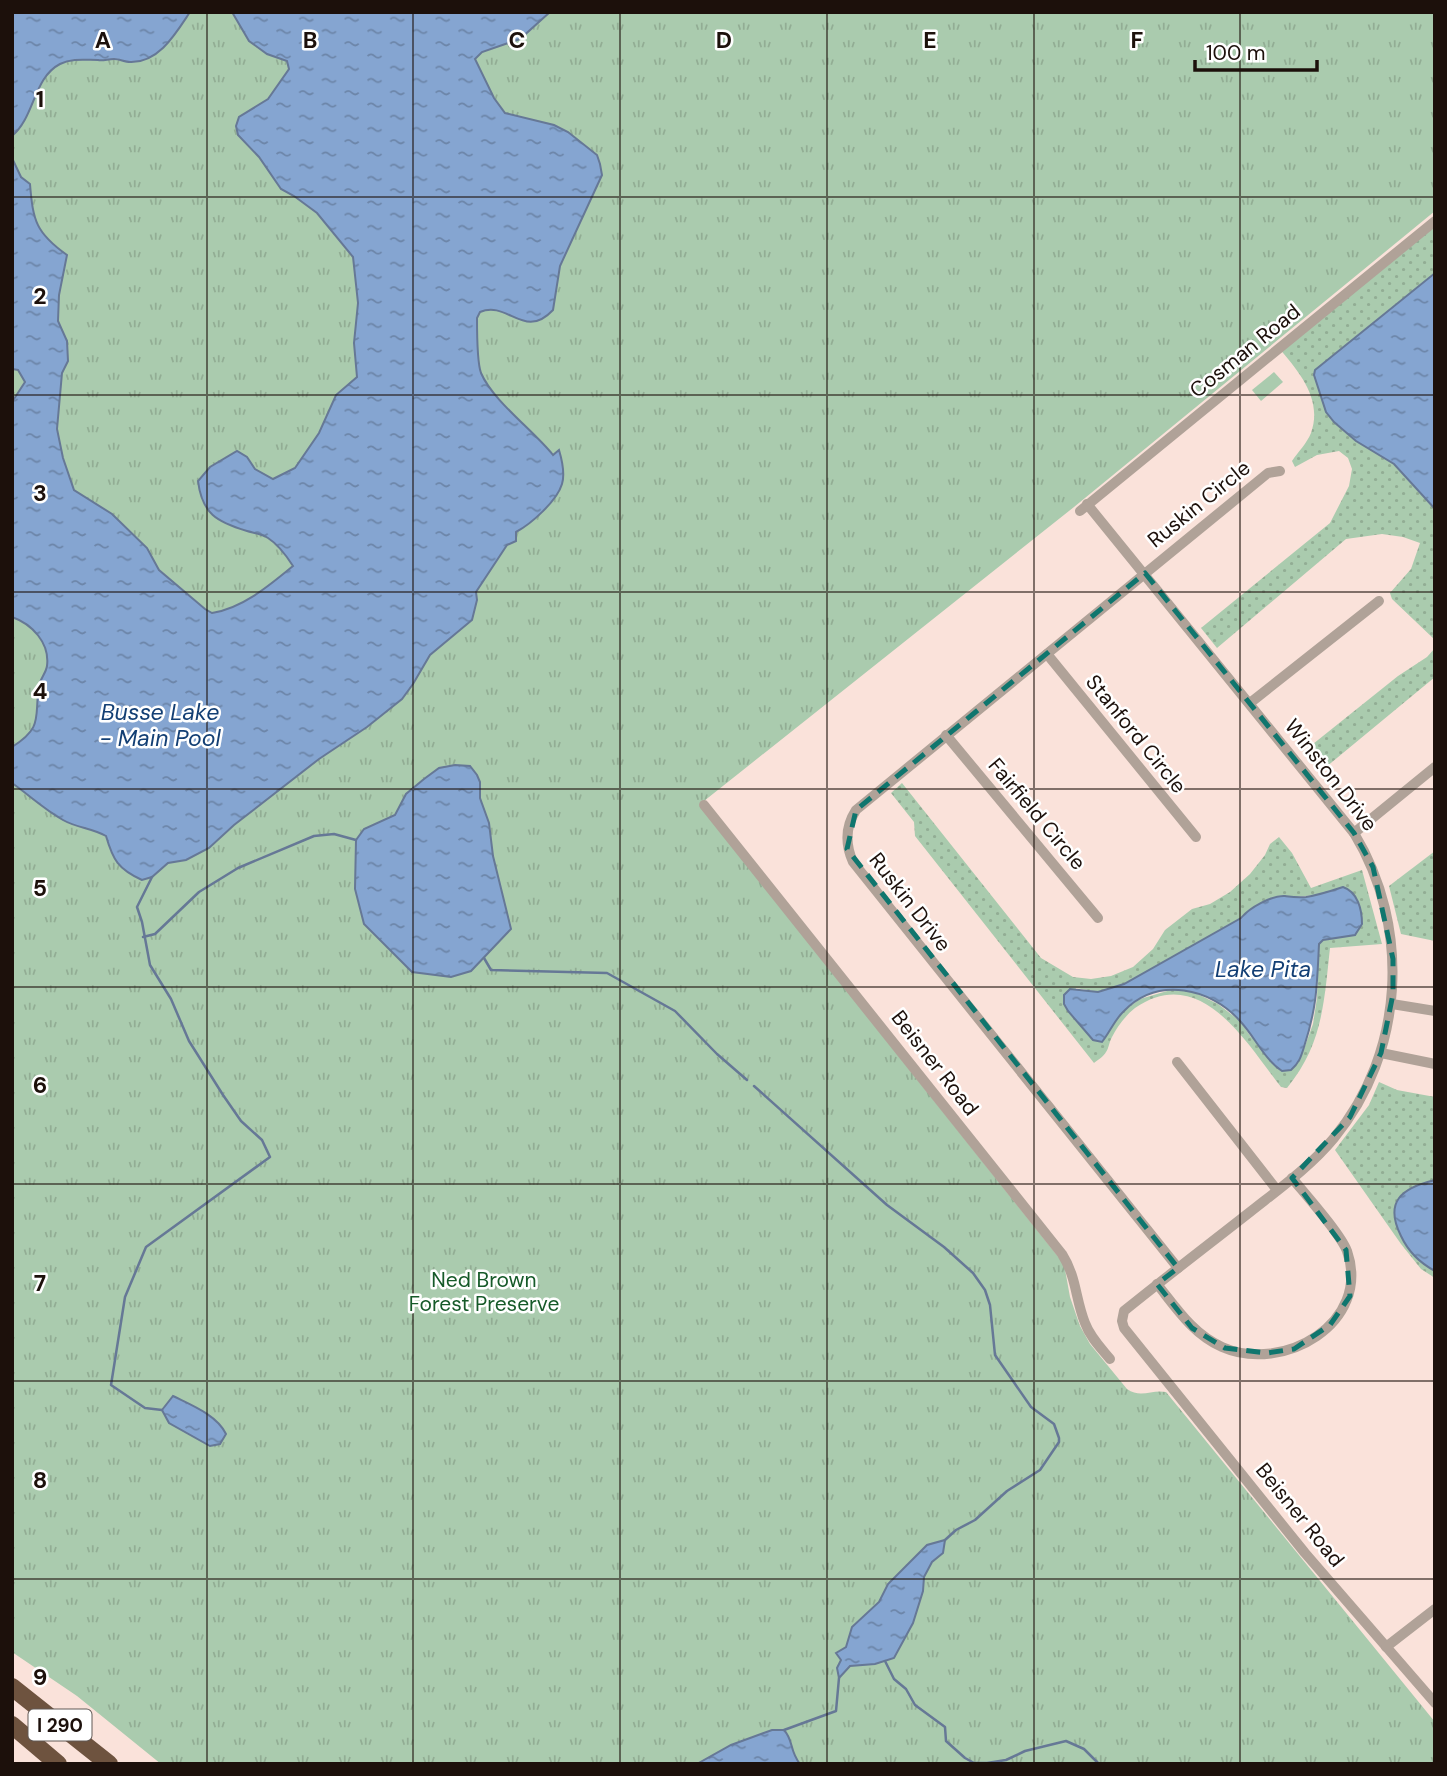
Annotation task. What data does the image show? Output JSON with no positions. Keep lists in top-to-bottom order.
{
  "streets": {
    "highway": ["I 290"],
    "street": [
      "Cosman Road",
      "Ruskin Circle",
      "Stanford Circle",
      "Winston Drive",
      "Fairfield Circle",
      "Ruskin Drive",
      "Beisner Road"
    ]
  },
  "crossings": [
    ["Cosman Road", "Winston Drive"],
    ["Ruskin Circle", "Winston Drive"],
    ["Ruskin Circle", "Ruskin Drive"],
    ["Stanford Circle", "Ruskin Drive"],
    ["Winston Drive", "Ruskin Drive"],
    ["Winston Drive", "Beisner Road"],
    ["Fairfield Circle", "Ruskin Drive"]
  ],
  "water": ["Busse Lake - Main Pool", "Lake Pita"],
  "parks": ["Ned Brown Forest Preserve"],
  "scale_bar": "100 m",
  "grid": {
    "columns": [
      "A",
      "B",
      "C",
      "D",
      "E",
      "F"
    ],
    "rows": [
      "1",
      "2",
      "3",
      "4",
      "5",
      "6",
      "7",
      "8",
      "9"
    ]
  }
}
